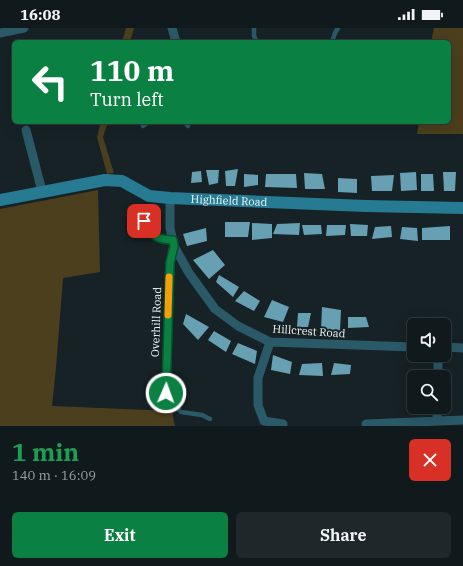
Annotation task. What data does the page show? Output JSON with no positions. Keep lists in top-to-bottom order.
{
  "streets": {
    "street": ["Highfield Road", "Overhill Road", "Hillcrest Road"]
  },
  "crossings": [
    ["Highfield Road", "Hillcrest Road"],
    ["Overhill Road", "Hillcrest Road"]
  ],
  "page": {
    "status": "16:08",
    "turn": ["110 m", "Turn left"],
    "heading": ["1 min", "140 m · 16:09"],
    "buttons": ["Exit", "Share"]
  }
}
